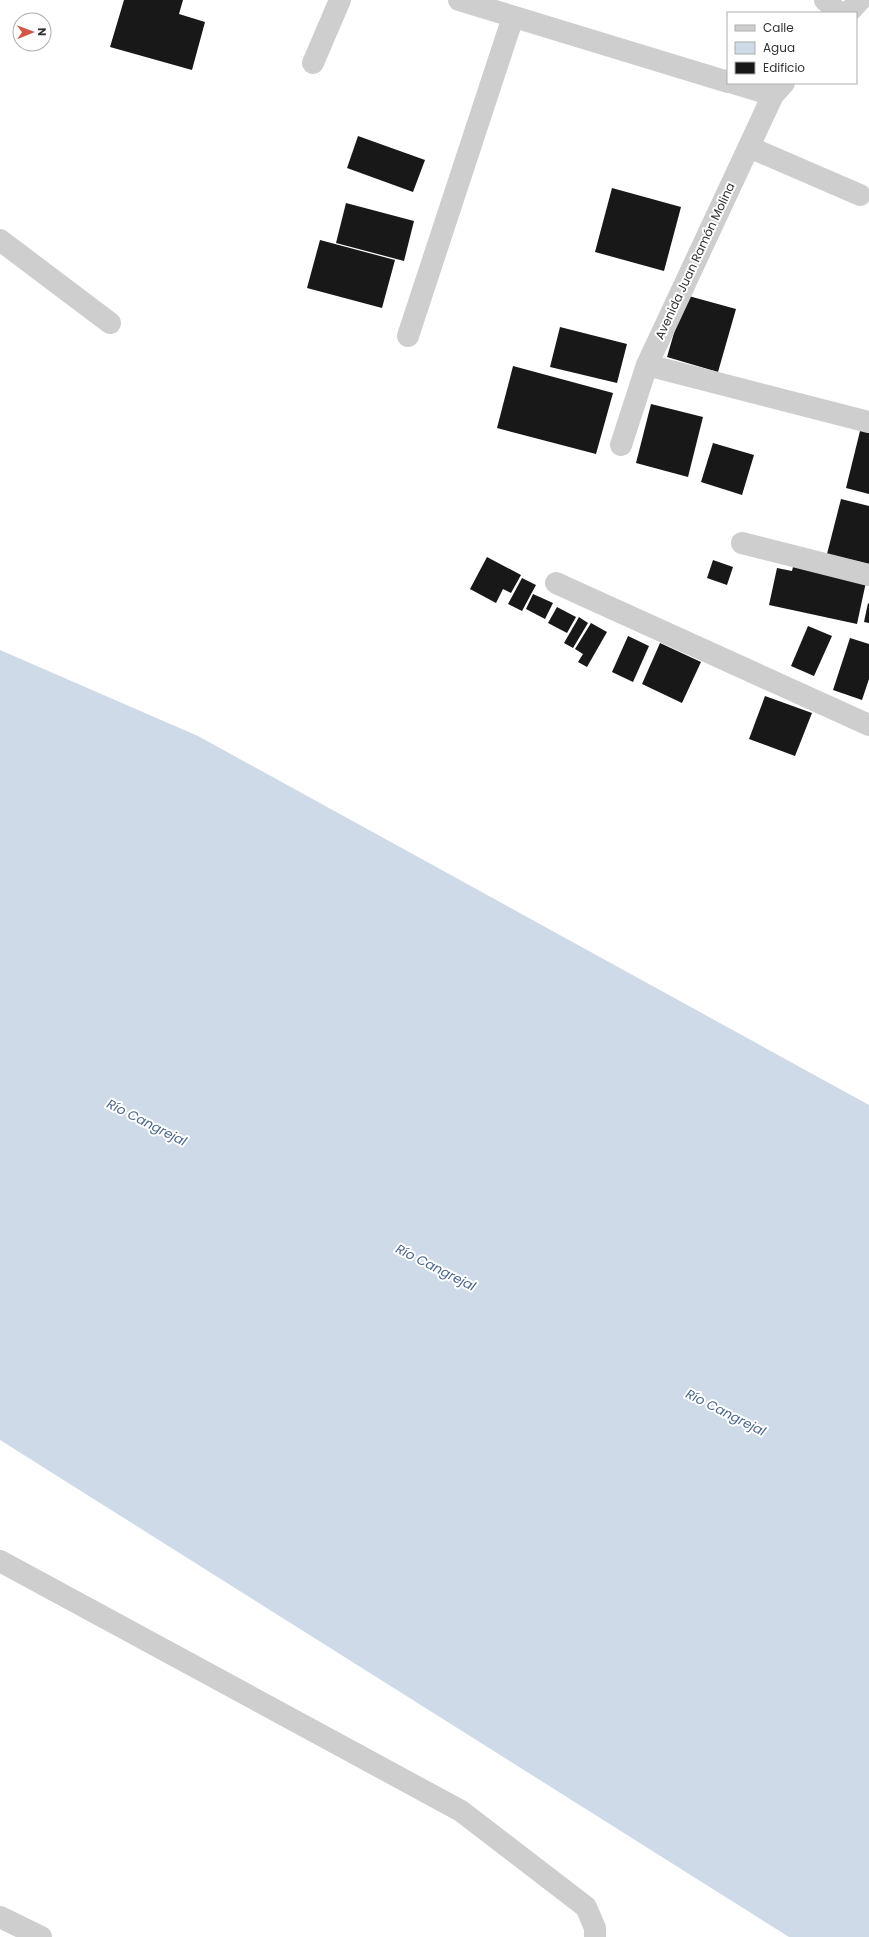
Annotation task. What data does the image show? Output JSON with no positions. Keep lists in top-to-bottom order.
{
  "streets": {
    "street": ["Avenida Juan Ramón Molina"]
  },
  "water": ["Río Cangrejal"],
  "legend": ["Calle", "Agua", "Edificio"],
  "north": "right"
}
